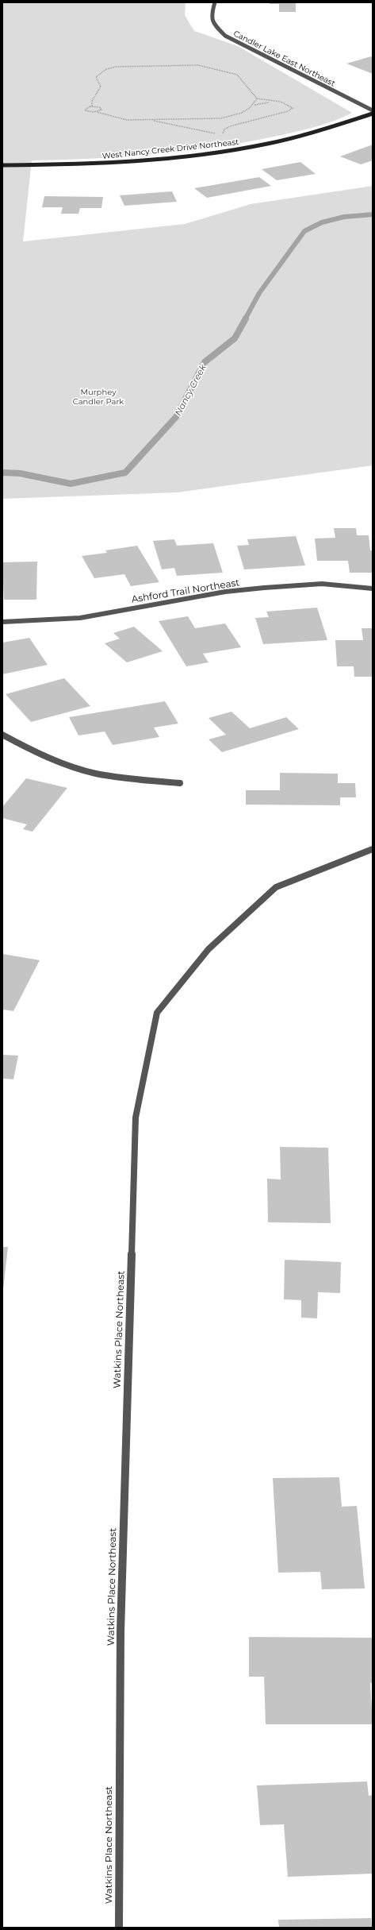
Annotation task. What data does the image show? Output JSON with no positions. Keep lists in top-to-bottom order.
{
  "streets": {
    "street": [
      "Candler Lake East Northeast",
      "West Nancy Creek Drive Northeast",
      "Ashford Trail Northeast",
      "Watkins Place Northeast"
    ]
  },
  "water": ["Nancy Creek"],
  "parks": ["Murphey Candler Park"]
}
